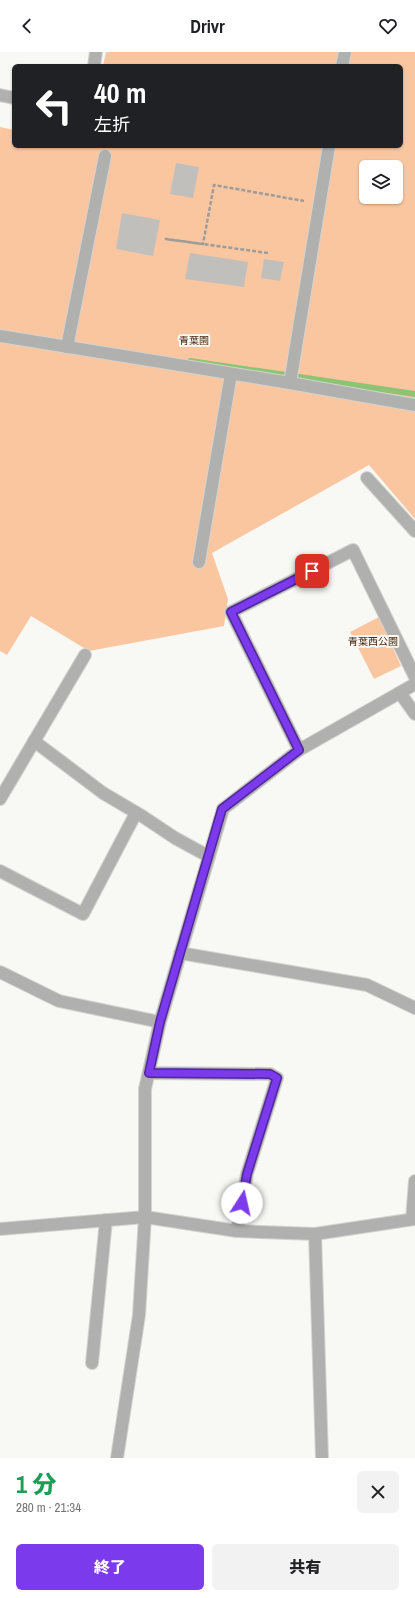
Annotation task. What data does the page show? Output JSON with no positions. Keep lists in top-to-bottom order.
{
  "parks": ["青葉園", "青葉西公園"],
  "page": {
    "header": "Drivr",
    "turn": ["40 m", "左折"],
    "heading": ["1 分", "280 m · 21:34"],
    "buttons": ["終了", "共有"]
  }
}
